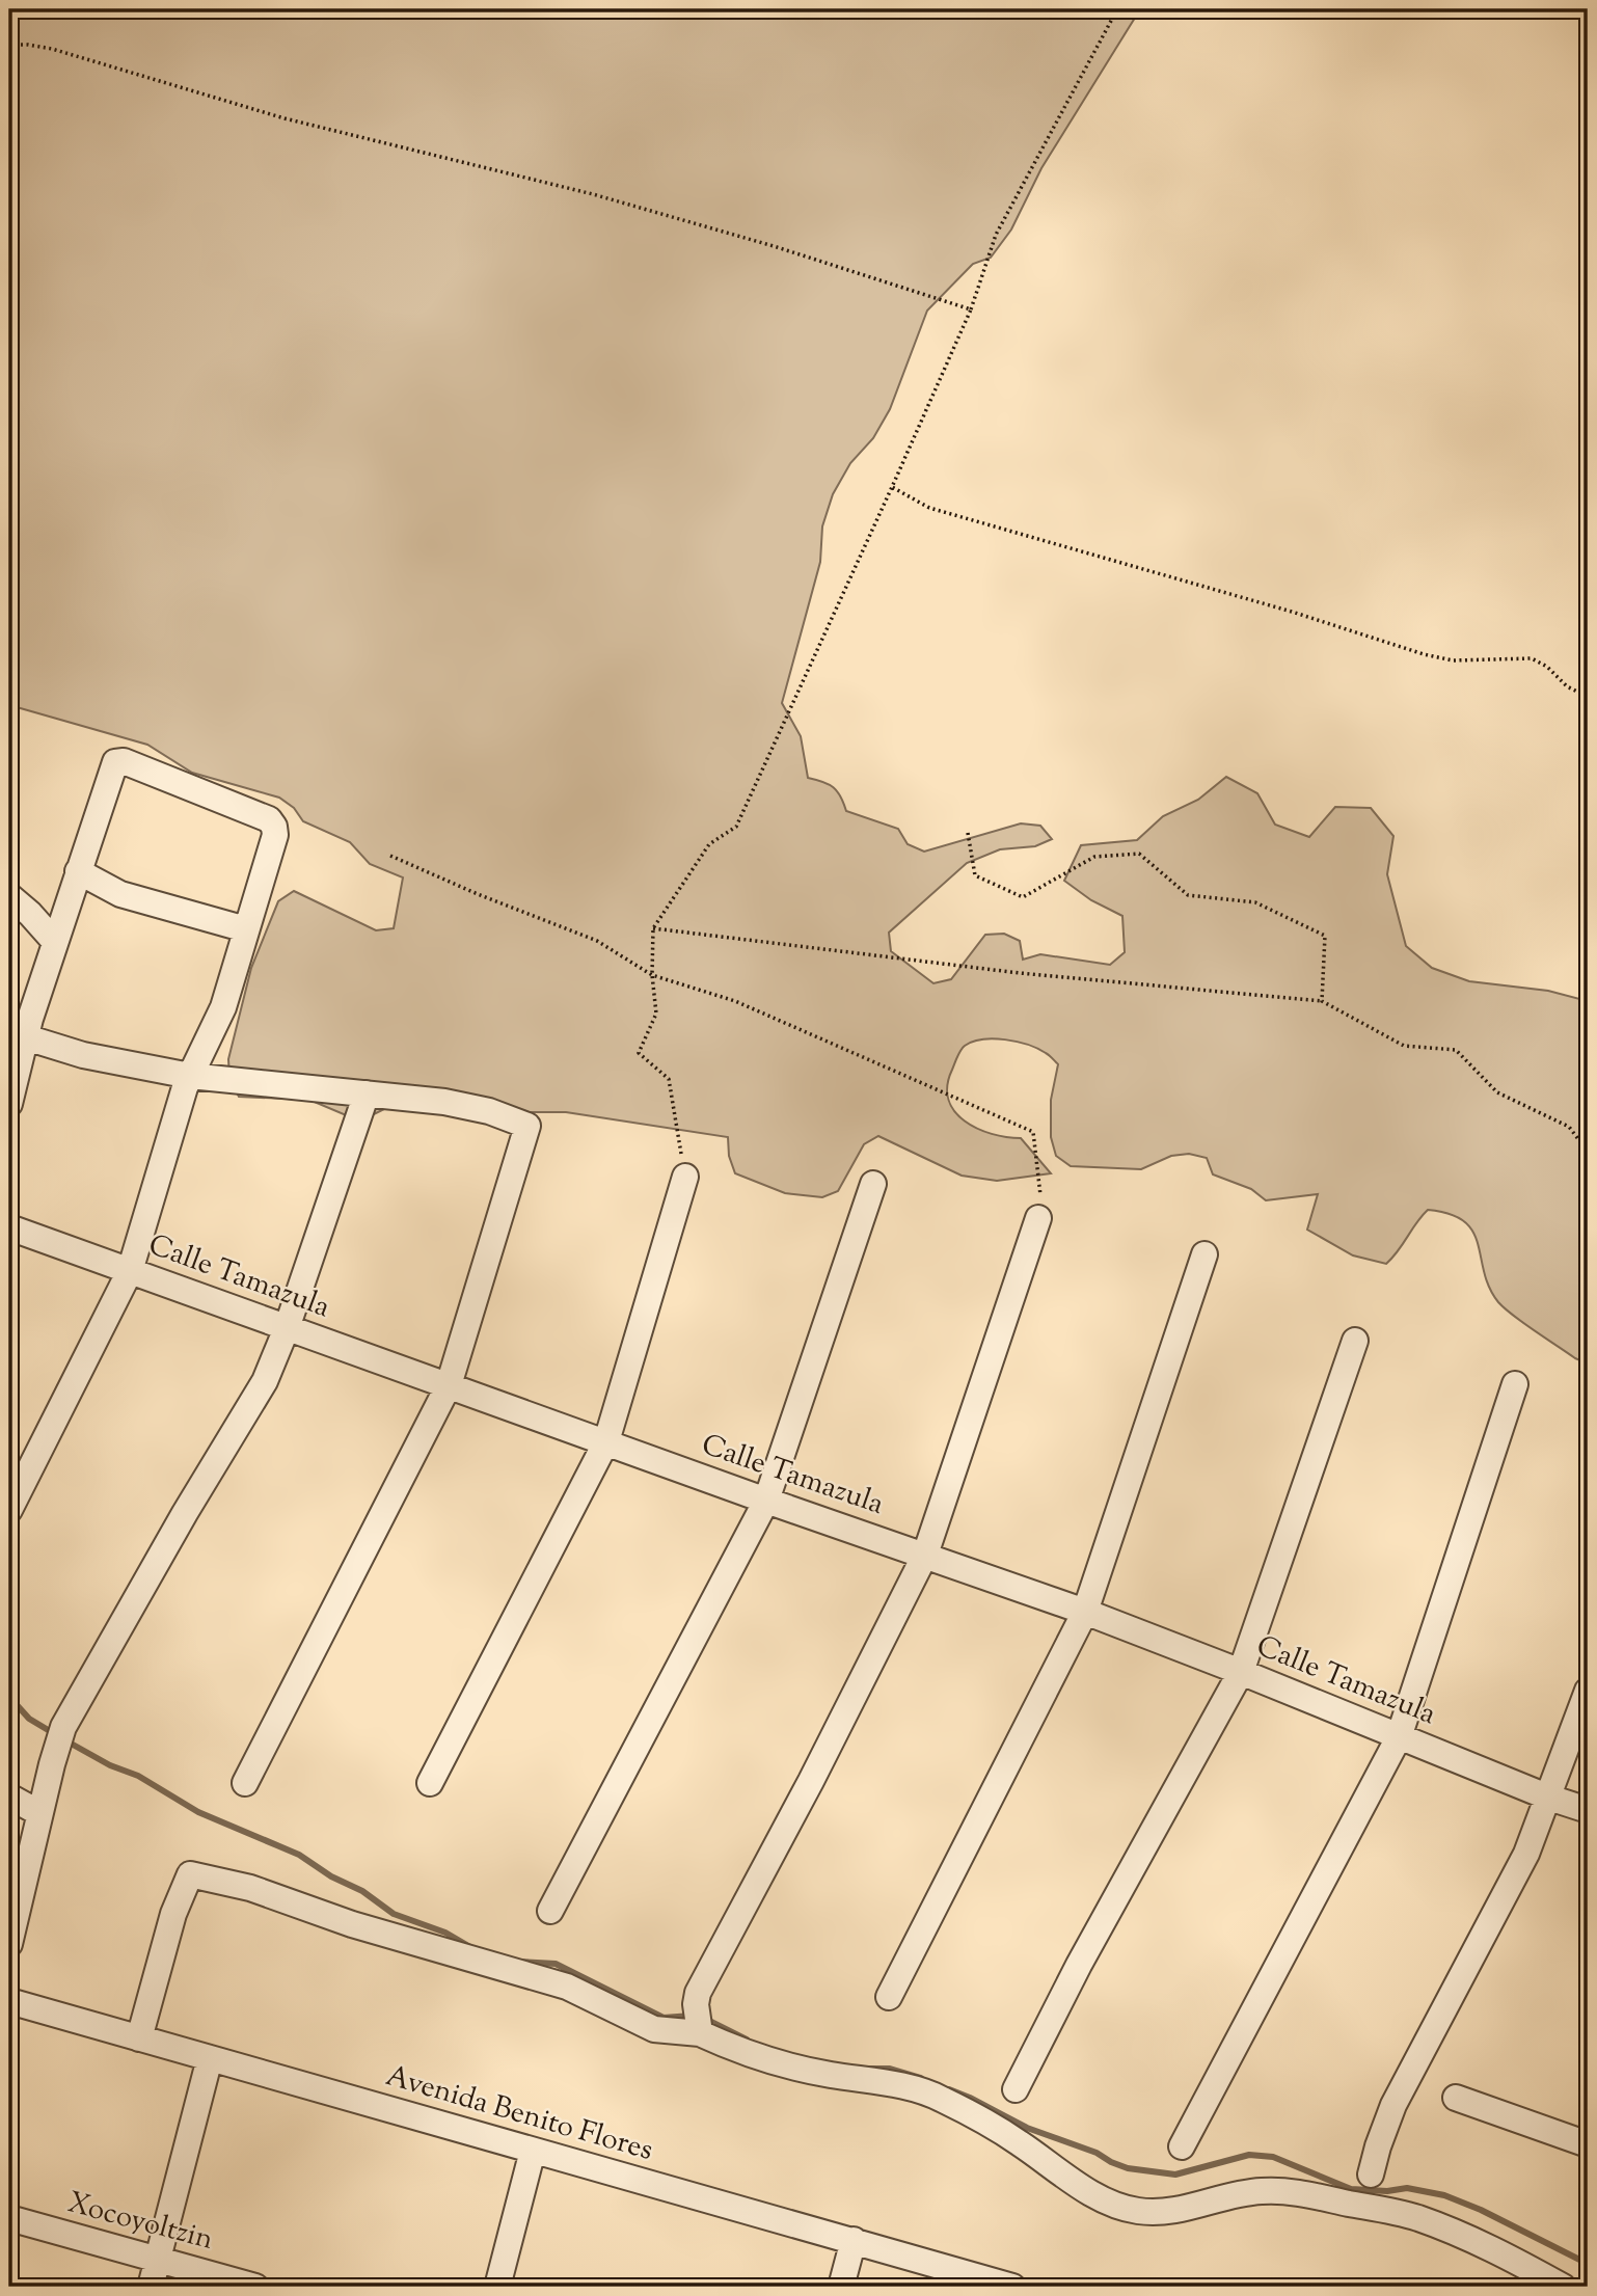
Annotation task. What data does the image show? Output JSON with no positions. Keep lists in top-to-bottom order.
{
  "streets": {
    "street": ["Calle Tamazula", "Avenida Benito Flores", "Xocoyoltzin"]
  }
}
